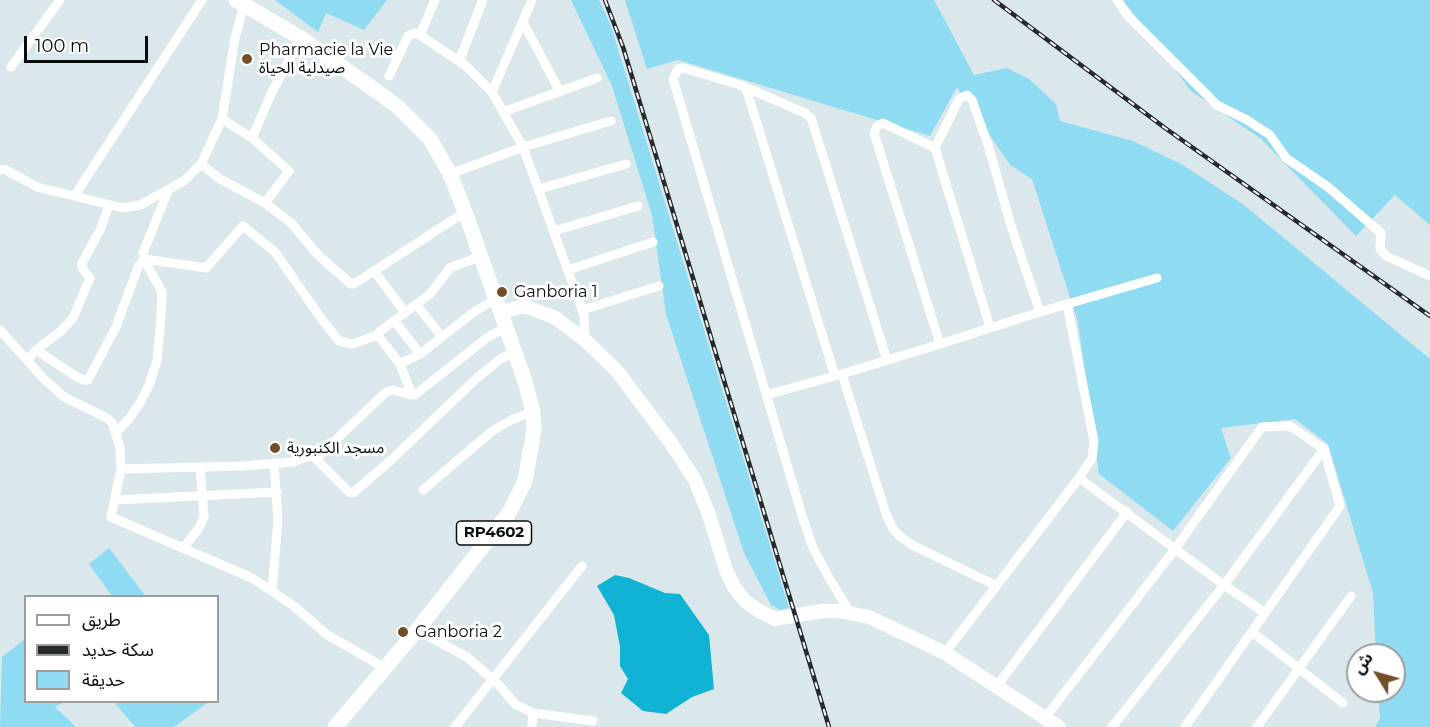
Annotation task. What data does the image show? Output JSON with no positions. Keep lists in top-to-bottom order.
{
  "streets": {
    "main road": ["RP4602"]
  },
  "places": [
    "Pharmacie la Vie صيدلية الحياة",
    "Ganboria 1",
    "مسجد الكنبورية",
    "Ganboria 2"
  ],
  "legend": ["طريق", "سكة حديد", "حديقة"],
  "scale_bar": "100 m",
  "north": "top left"
}
